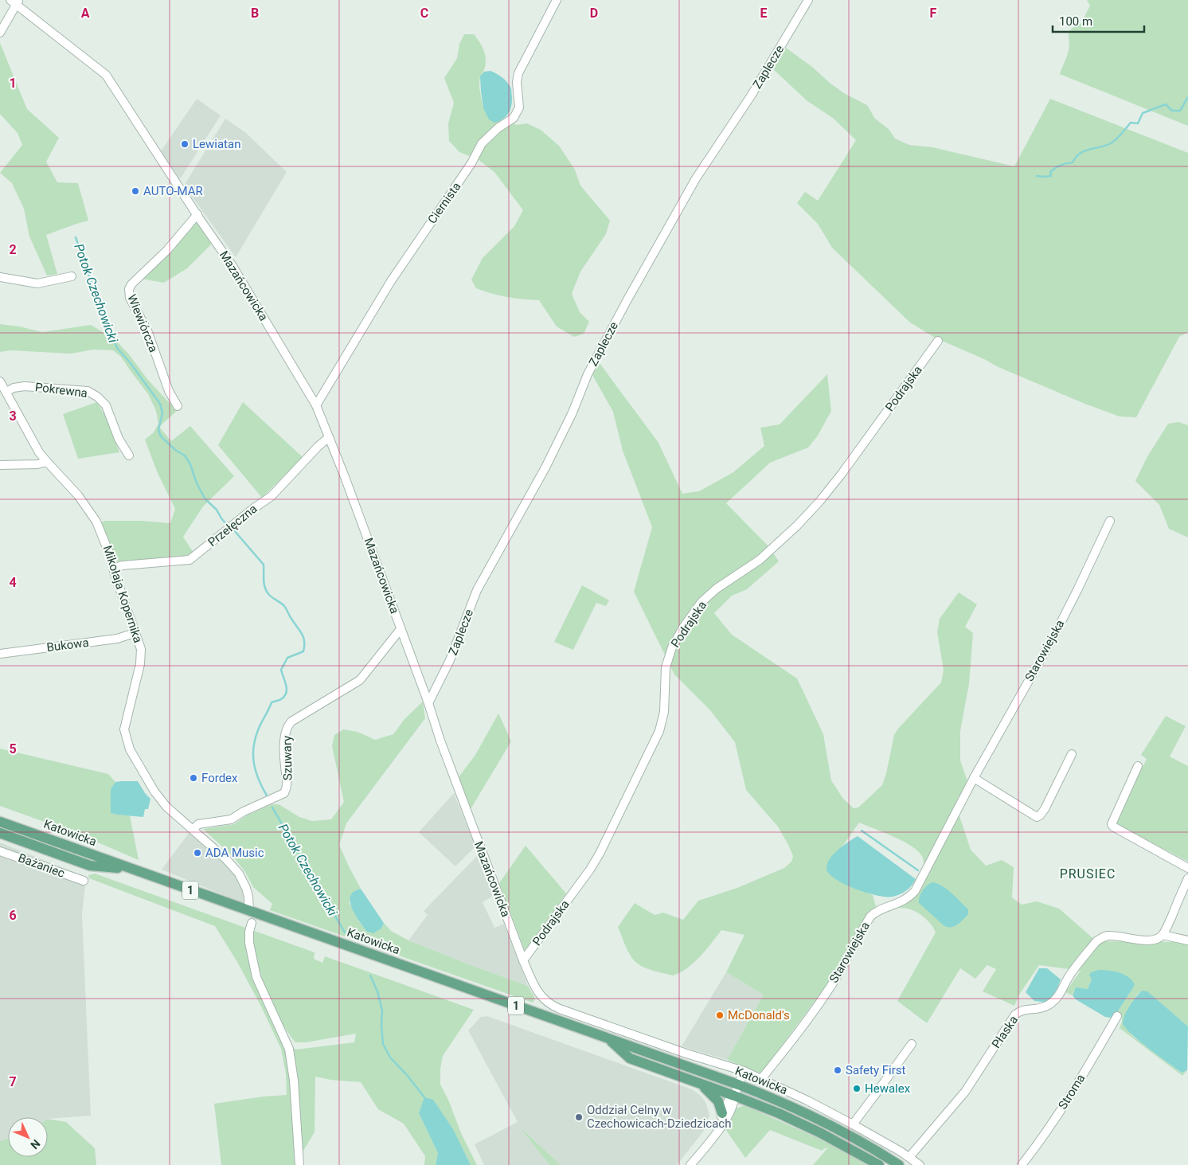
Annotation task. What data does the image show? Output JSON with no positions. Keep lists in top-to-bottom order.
{
  "streets": {
    "main road": ["Katowicka", "1"],
    "street": [
      "Zaplecze",
      "Ciernista",
      "Mazańcowicka",
      "Wiewiórcza",
      "Podrajska",
      "Pokrewna",
      "Przełęczna",
      "Mikołaja Kopernika",
      "Bukowa",
      "Starowiejska",
      "Szuwary",
      "Bażaniec",
      "Płaska",
      "Stroma"
    ]
  },
  "crossings": [
    ["Zaplecze", "Mazańcowicka"],
    ["Ciernista", "Mazańcowicka"],
    ["Mazańcowicka", "Wiewiórcza"],
    ["Mazańcowicka", "Podrajska"],
    ["Mazańcowicka", "Przełęczna"],
    ["Mazańcowicka", "Szuwary"],
    ["Pokrewna", "Mikołaja Kopernika"],
    ["Przełęczna", "Mikołaja Kopernika"],
    ["Mikołaja Kopernika", "Bukowa"],
    ["Mikołaja Kopernika", "Szuwary"],
    ["Mikołaja Kopernika", "Katowicka"]
  ],
  "districts": ["PRUSIEC"],
  "water": ["Potok Czechowicki"],
  "places": [
    "Lewiatan",
    "AUTO-MAR",
    "Fordex",
    "ADA Music",
    "McDonald's",
    "Safety First",
    "Hewalex",
    "Oddział Celny w Czechowicach-Dziedzicach"
  ],
  "scale_bar": "100 m",
  "north": "bottom right",
  "grid": {
    "columns": [
      "A",
      "B",
      "C",
      "D",
      "E",
      "F"
    ],
    "rows": [
      "1",
      "2",
      "3",
      "4",
      "5",
      "6",
      "7"
    ]
  }
}
